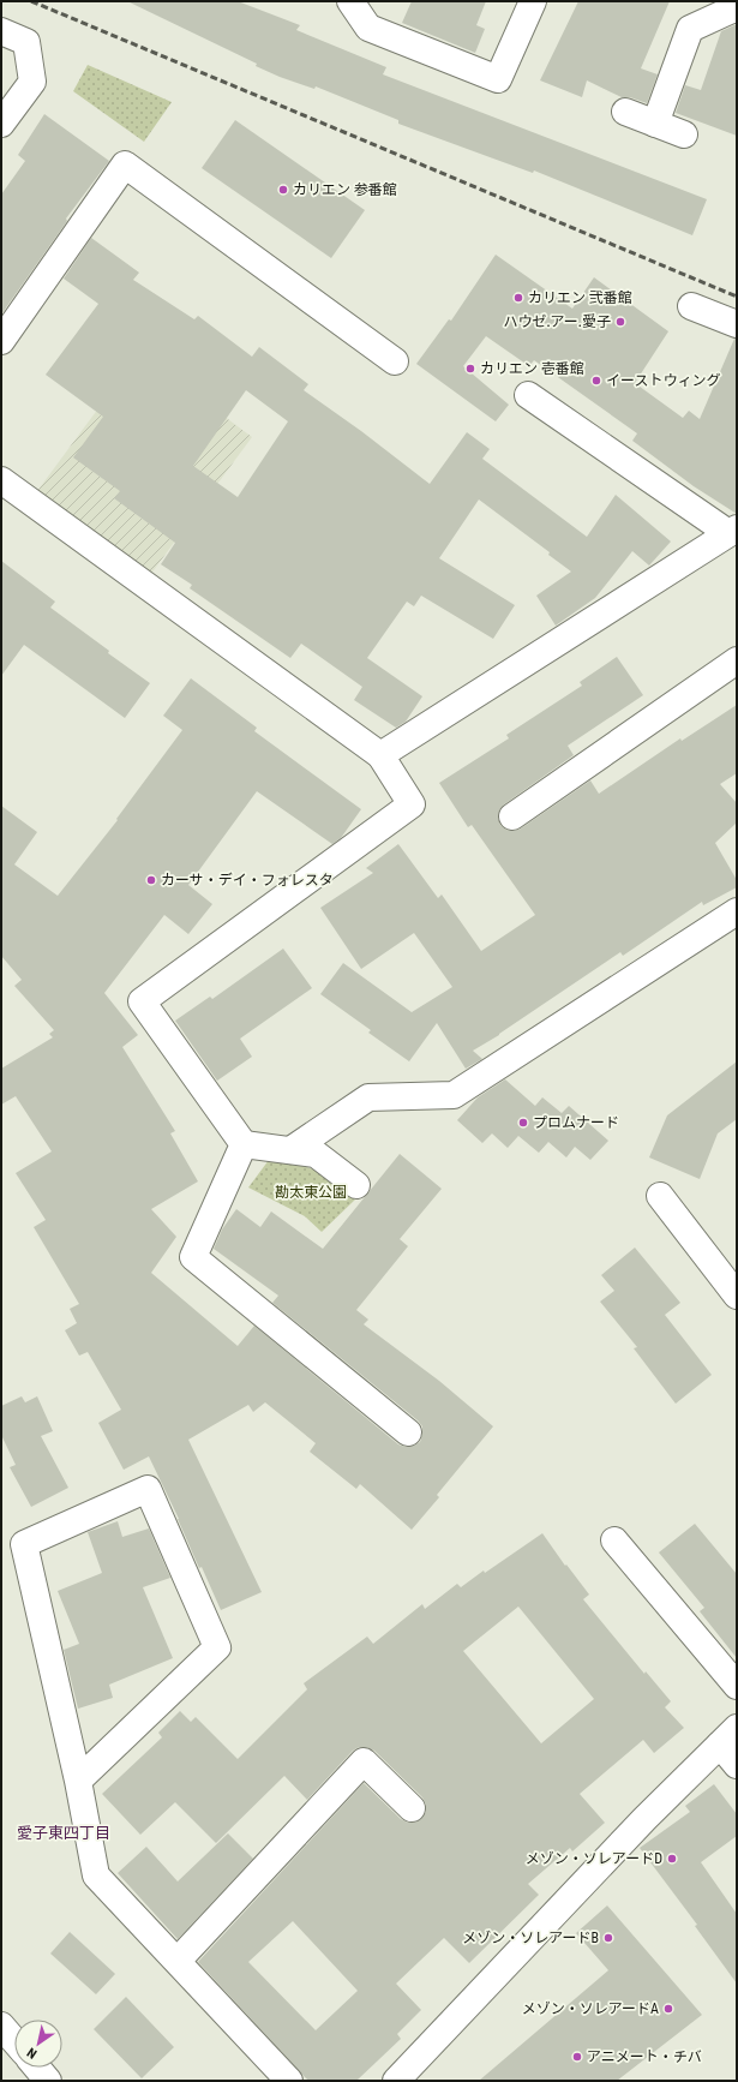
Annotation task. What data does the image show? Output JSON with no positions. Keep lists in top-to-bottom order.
{
  "districts": ["愛子東四丁目"],
  "parks": ["勘太東公園"],
  "places": [
    "カリエン 参番館",
    "カリエン 弐番館",
    "ハウゼ.アー.愛子",
    "カリエン 壱番館",
    "イーストウィング",
    "カーサ・デイ・フォレスタ",
    "プロムナード",
    "メゾン・ソレアードD",
    "メゾン・ソレアードB",
    "メゾン・ソレアードA",
    "アニメート・チバ"
  ],
  "north": "bottom left"
}
